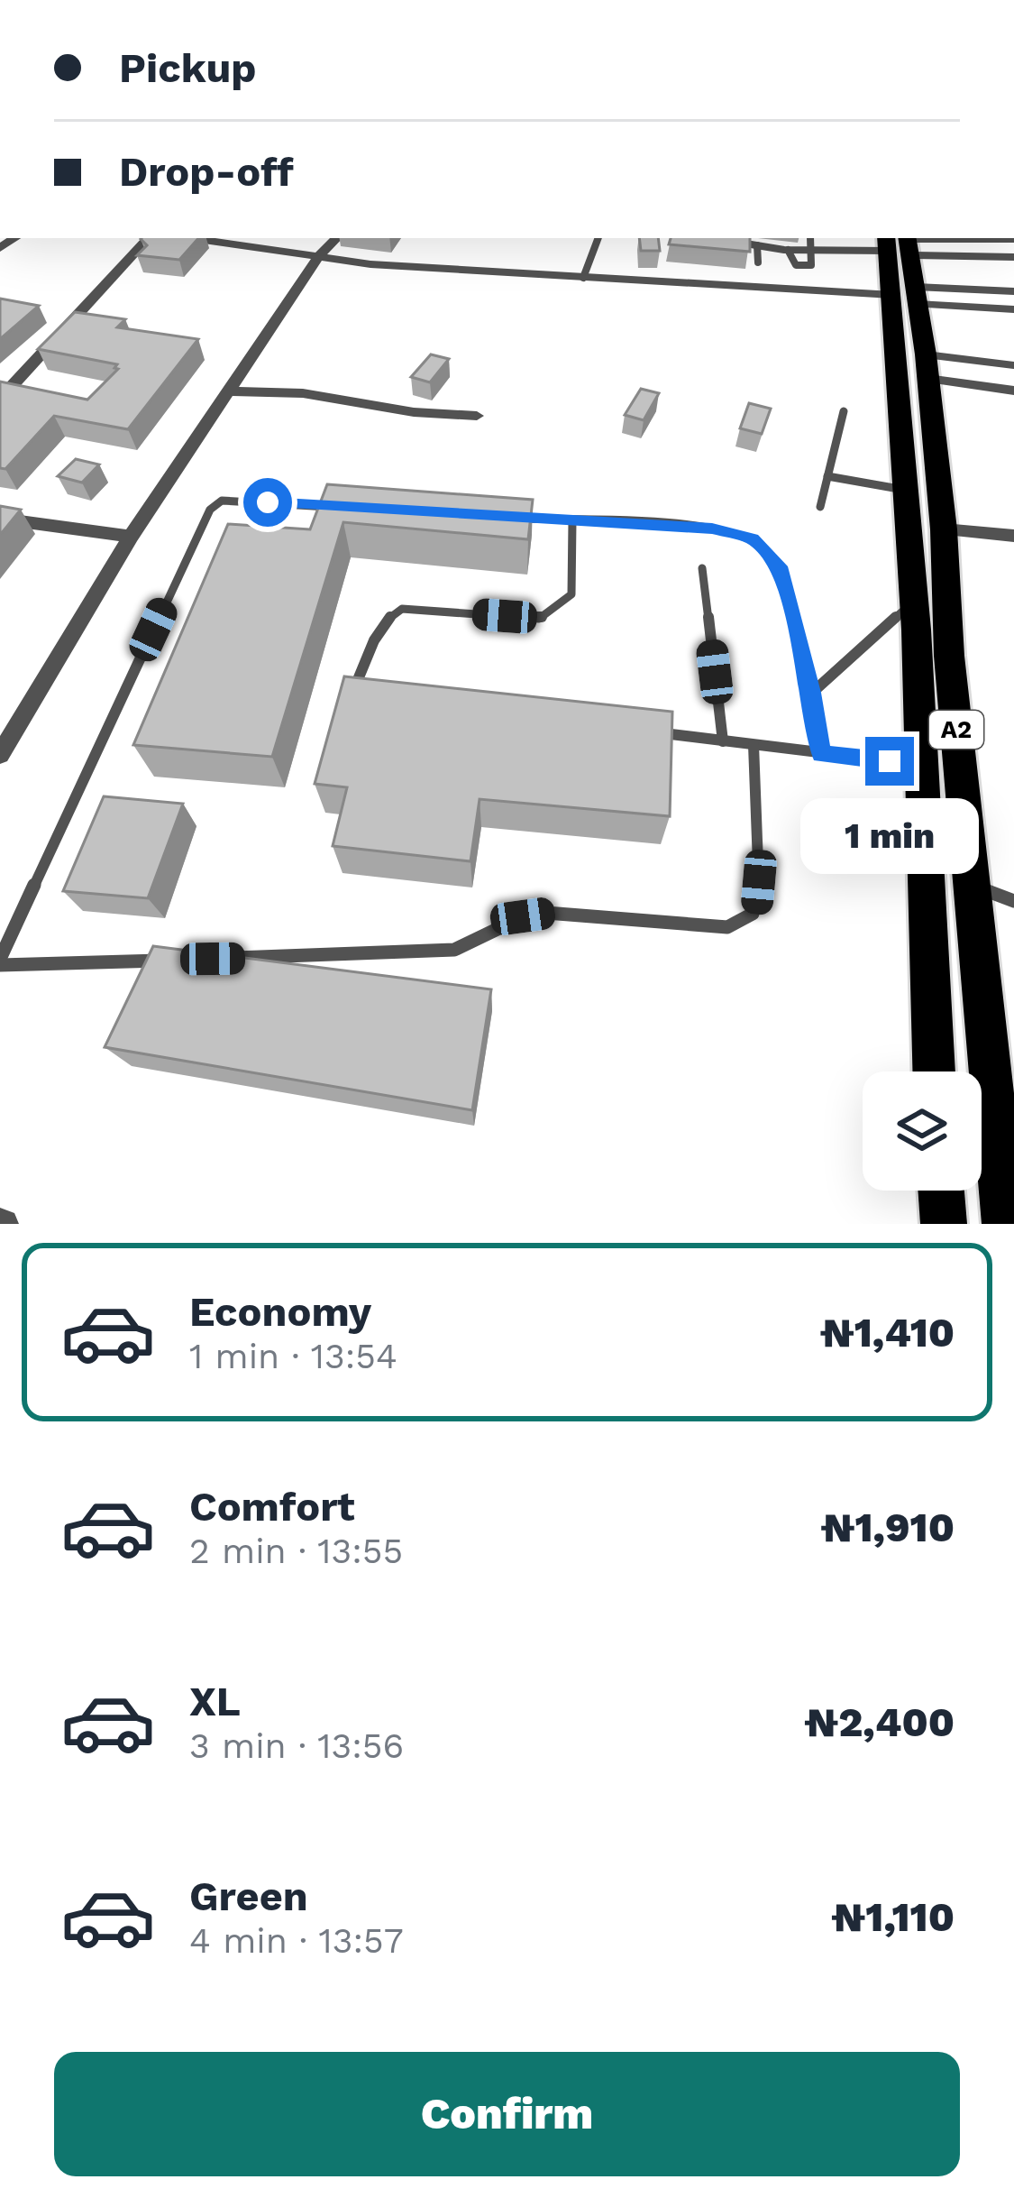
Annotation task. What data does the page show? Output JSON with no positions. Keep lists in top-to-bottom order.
{
  "streets": {
    "highway": ["A2"]
  },
  "page": {
    "banner": ["Pickup", "Drop-off"],
    "bubble": "1 min",
    "list": [
      {
        "name": "Economy",
        "note": "1 min · 13:54",
        "value": "₦1,410"
      },
      {
        "name": "Comfort",
        "note": "2 min · 13:55",
        "value": "₦1,910"
      },
      {
        "name": "XL",
        "note": "3 min · 13:56",
        "value": "₦2,400"
      },
      {
        "name": "Green",
        "note": "4 min · 13:57",
        "value": "₦1,110"
      }
    ],
    "buttons": "Confirm"
  }
}
